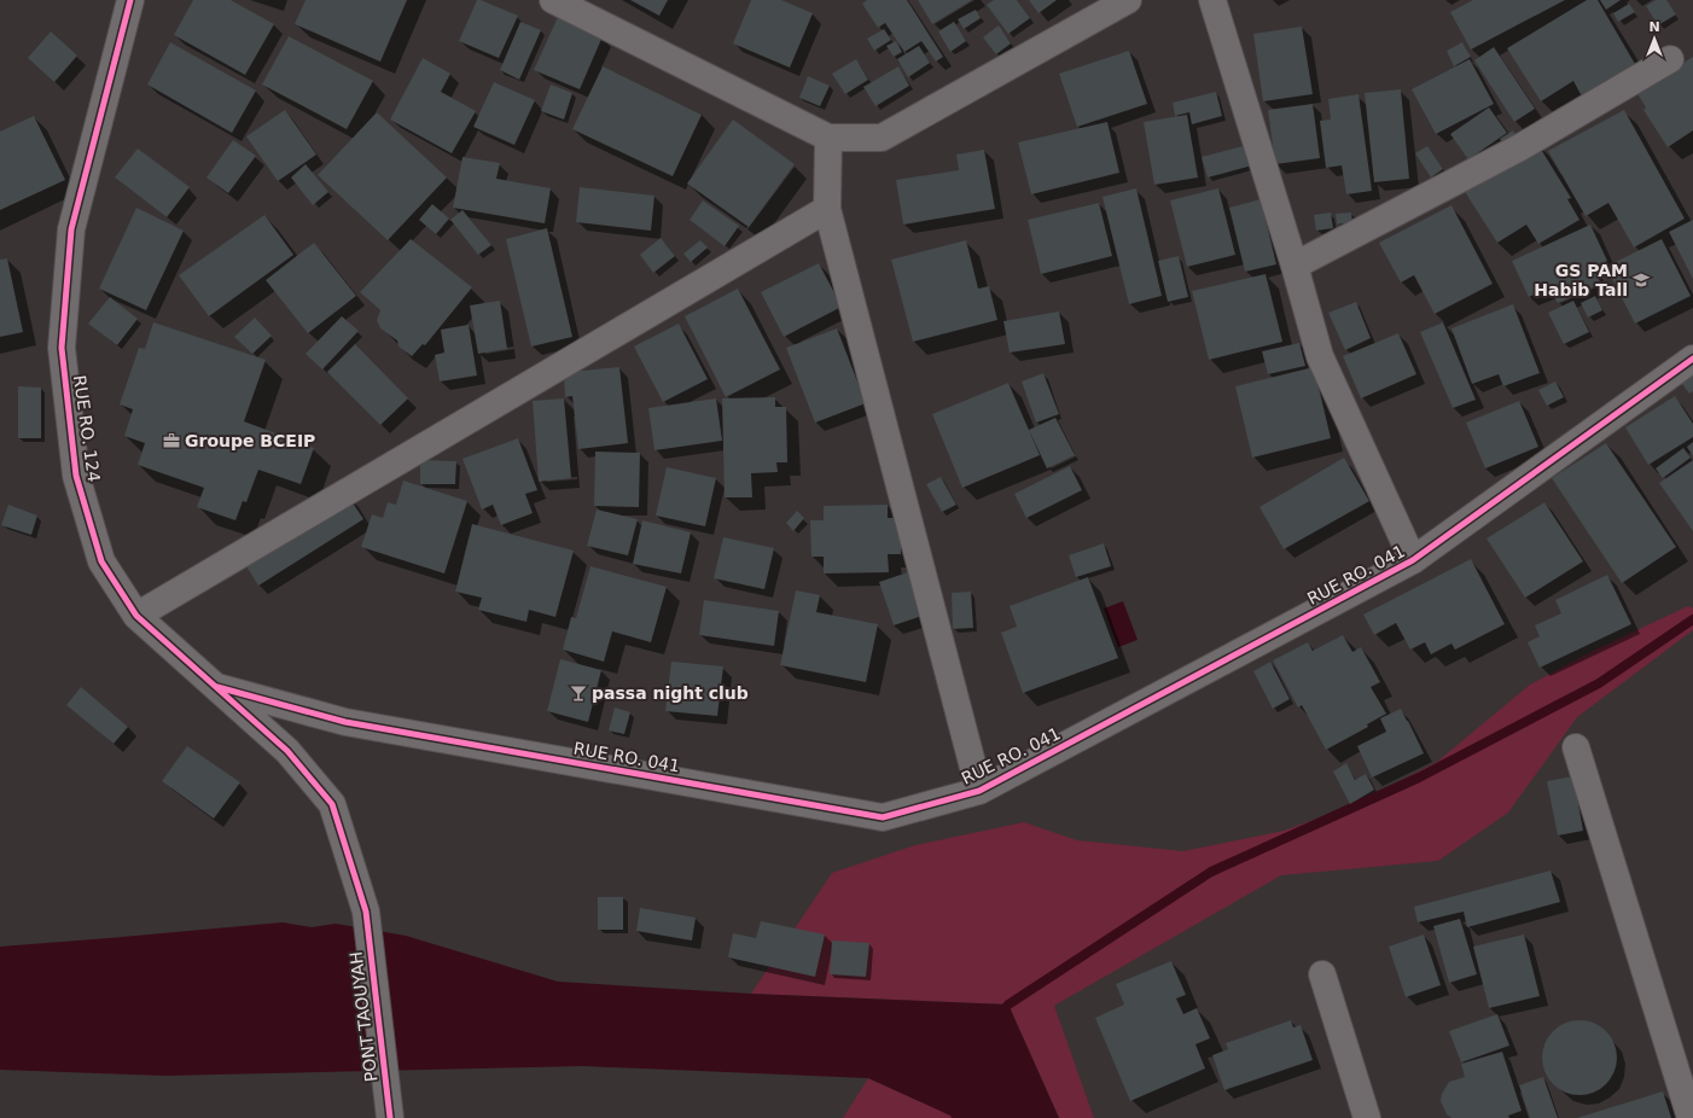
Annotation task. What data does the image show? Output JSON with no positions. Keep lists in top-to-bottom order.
{
  "streets": {
    "street": ["RUE RO. 124", "RUE RO. 041", "PONT TAOUYAH"]
  },
  "crossings": [
    ["RUE RO. 124", "RUE RO. 041"],
    ["RUE RO. 124", "PONT TAOUYAH"]
  ],
  "places": {
    "school or university": ["GS PAM Habib Tall"],
    "office": ["Groupe BCEIP"],
    "bar": ["passa night club"]
  },
  "north": "top"
}
